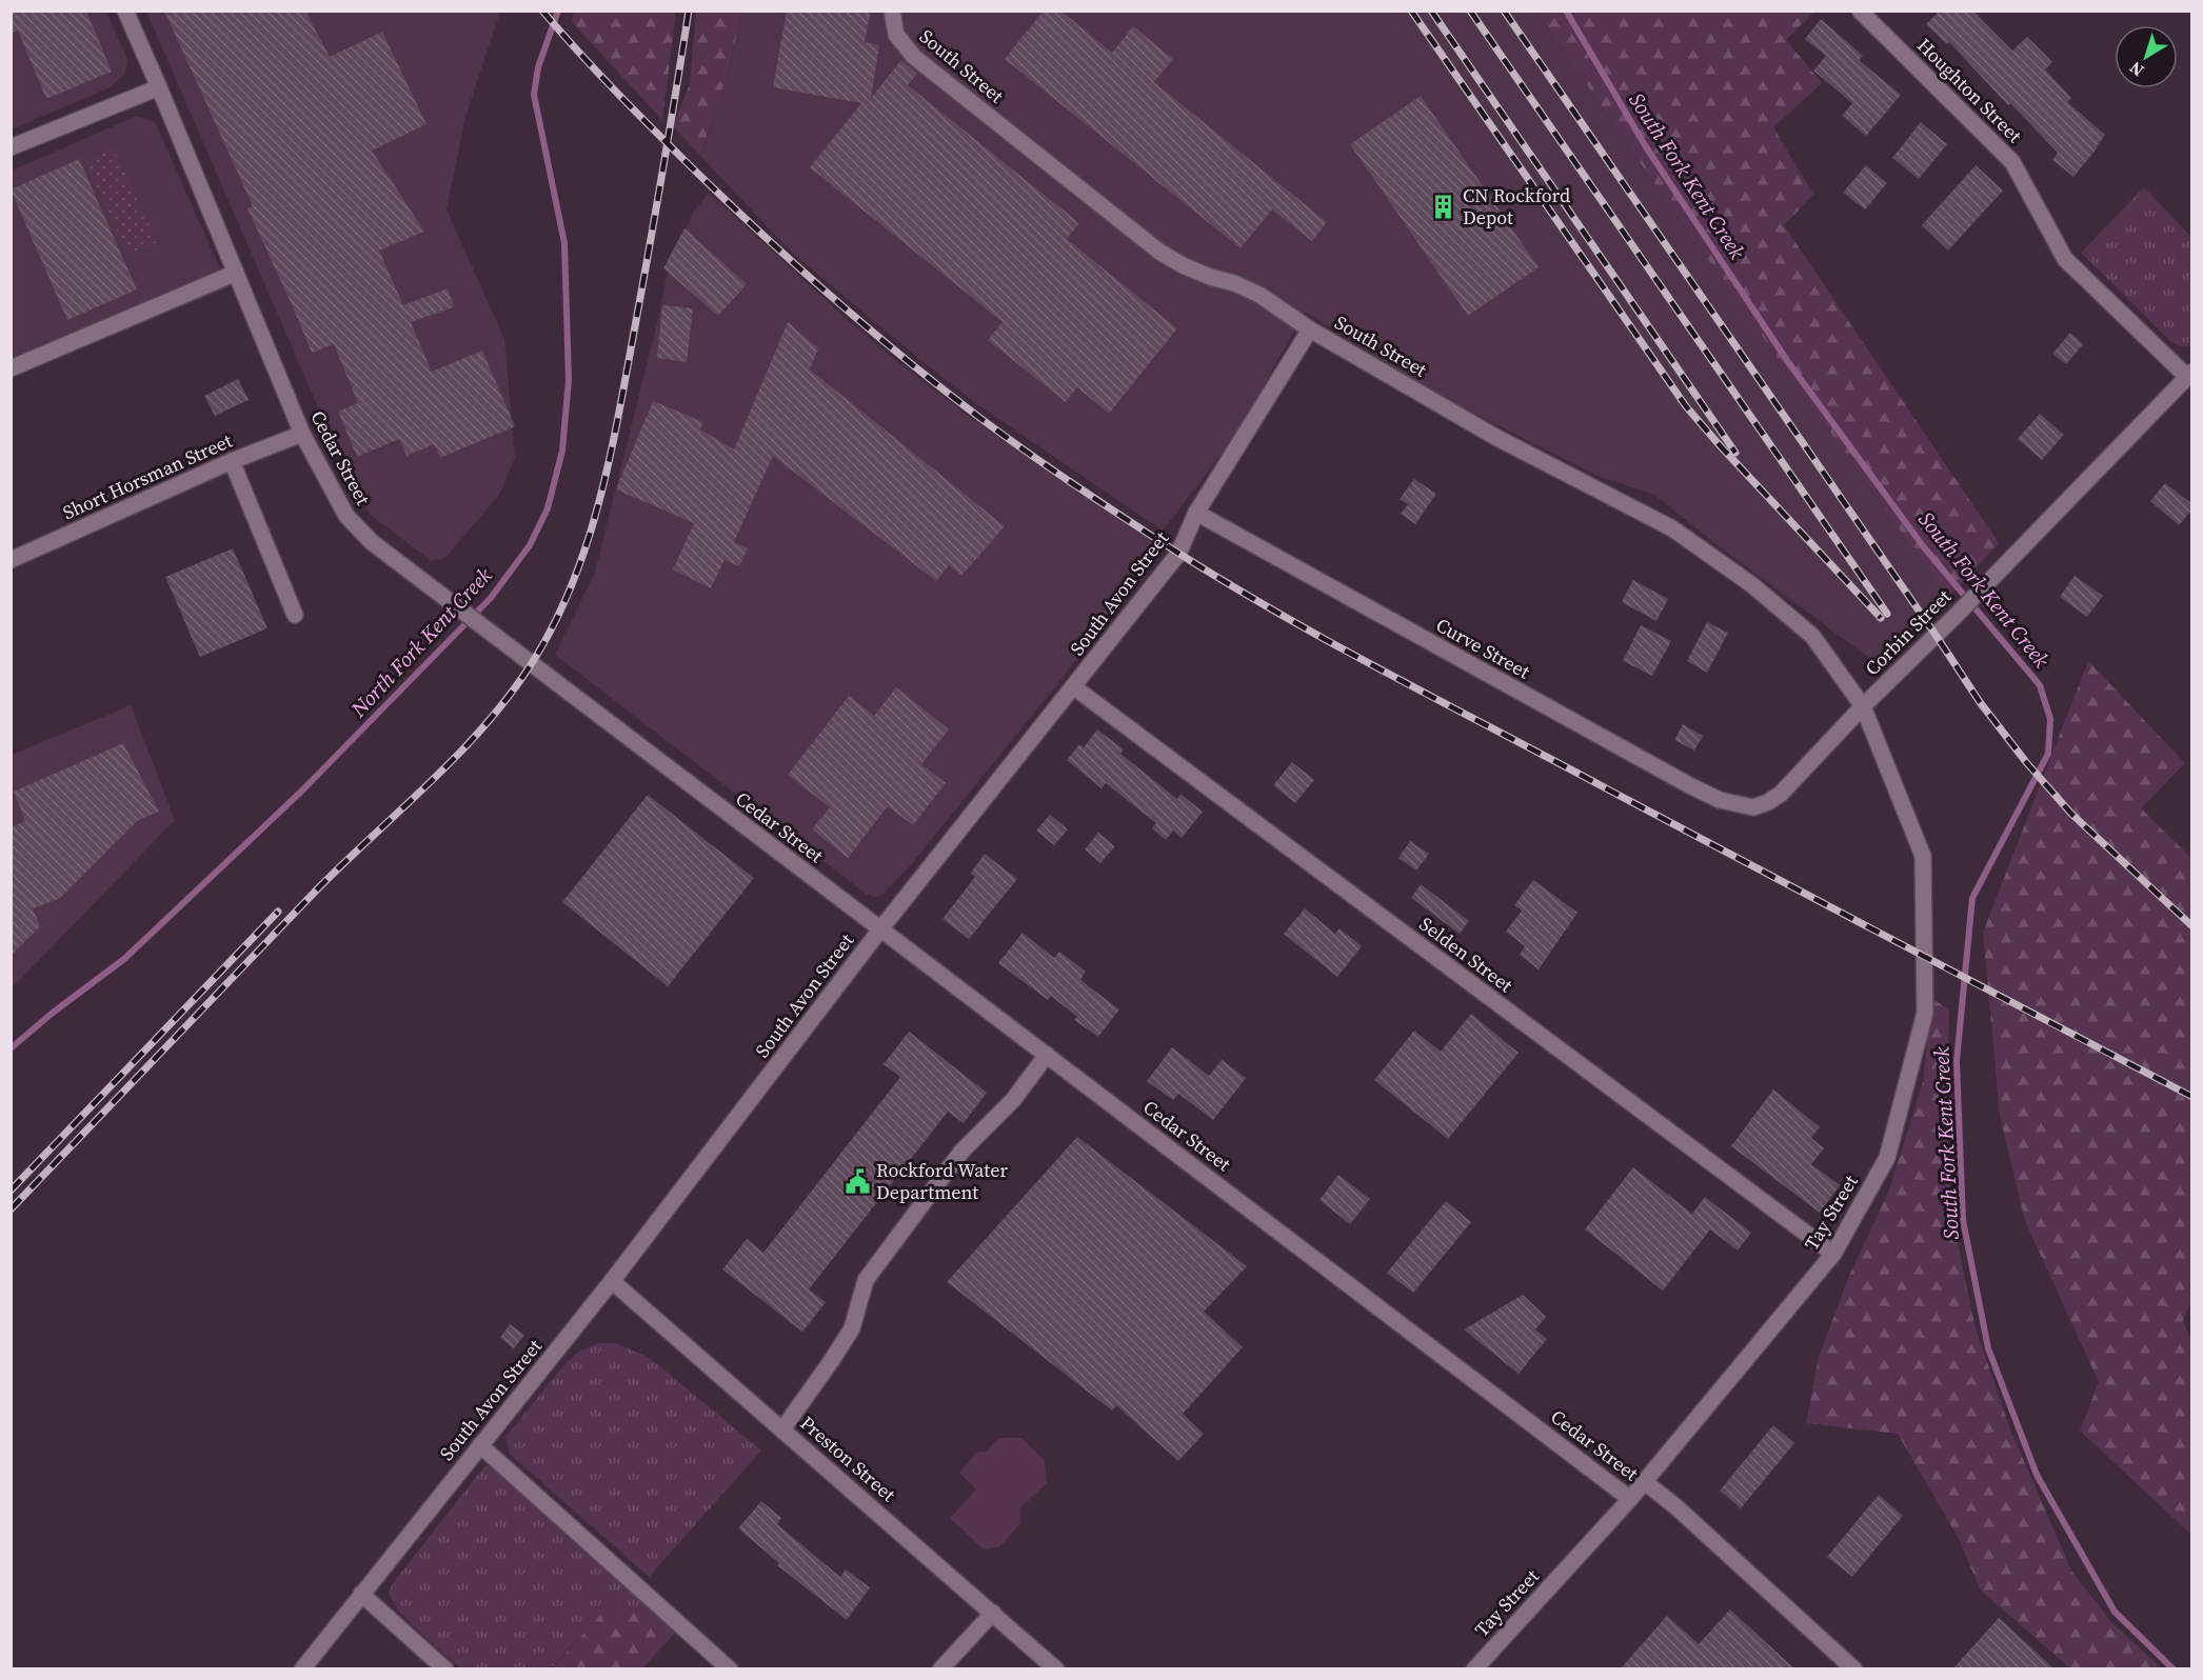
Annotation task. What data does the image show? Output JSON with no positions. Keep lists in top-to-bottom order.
{
  "streets": {
    "street": [
      "South Street",
      "Houghton Street",
      "Cedar Street",
      "Short Horsman Street",
      "South Avon Street",
      "Corbin Street",
      "Curve Street",
      "Selden Street",
      "Tay Street",
      "Preston Street"
    ]
  },
  "crossings": [
    ["South Street", "South Avon Street"],
    ["South Street", "Corbin Street"],
    ["South Street", "Tay Street"],
    ["Houghton Street", "Corbin Street"],
    ["Cedar Street", "Short Horsman Street"],
    ["Cedar Street", "South Avon Street"],
    ["Cedar Street", "Tay Street"],
    ["South Avon Street", "Curve Street"],
    ["South Avon Street", "Selden Street"],
    ["South Avon Street", "Preston Street"],
    ["Corbin Street", "Curve Street"],
    ["Corbin Street", "Tay Street"],
    ["Selden Street", "Tay Street"]
  ],
  "water": ["South Fork Kent Creek", "North Fork Kent Creek"],
  "places": {
    "building": ["CN Rockford Depot"],
    "public building": ["Rockford Water Department"]
  },
  "north": "bottom left"
}
